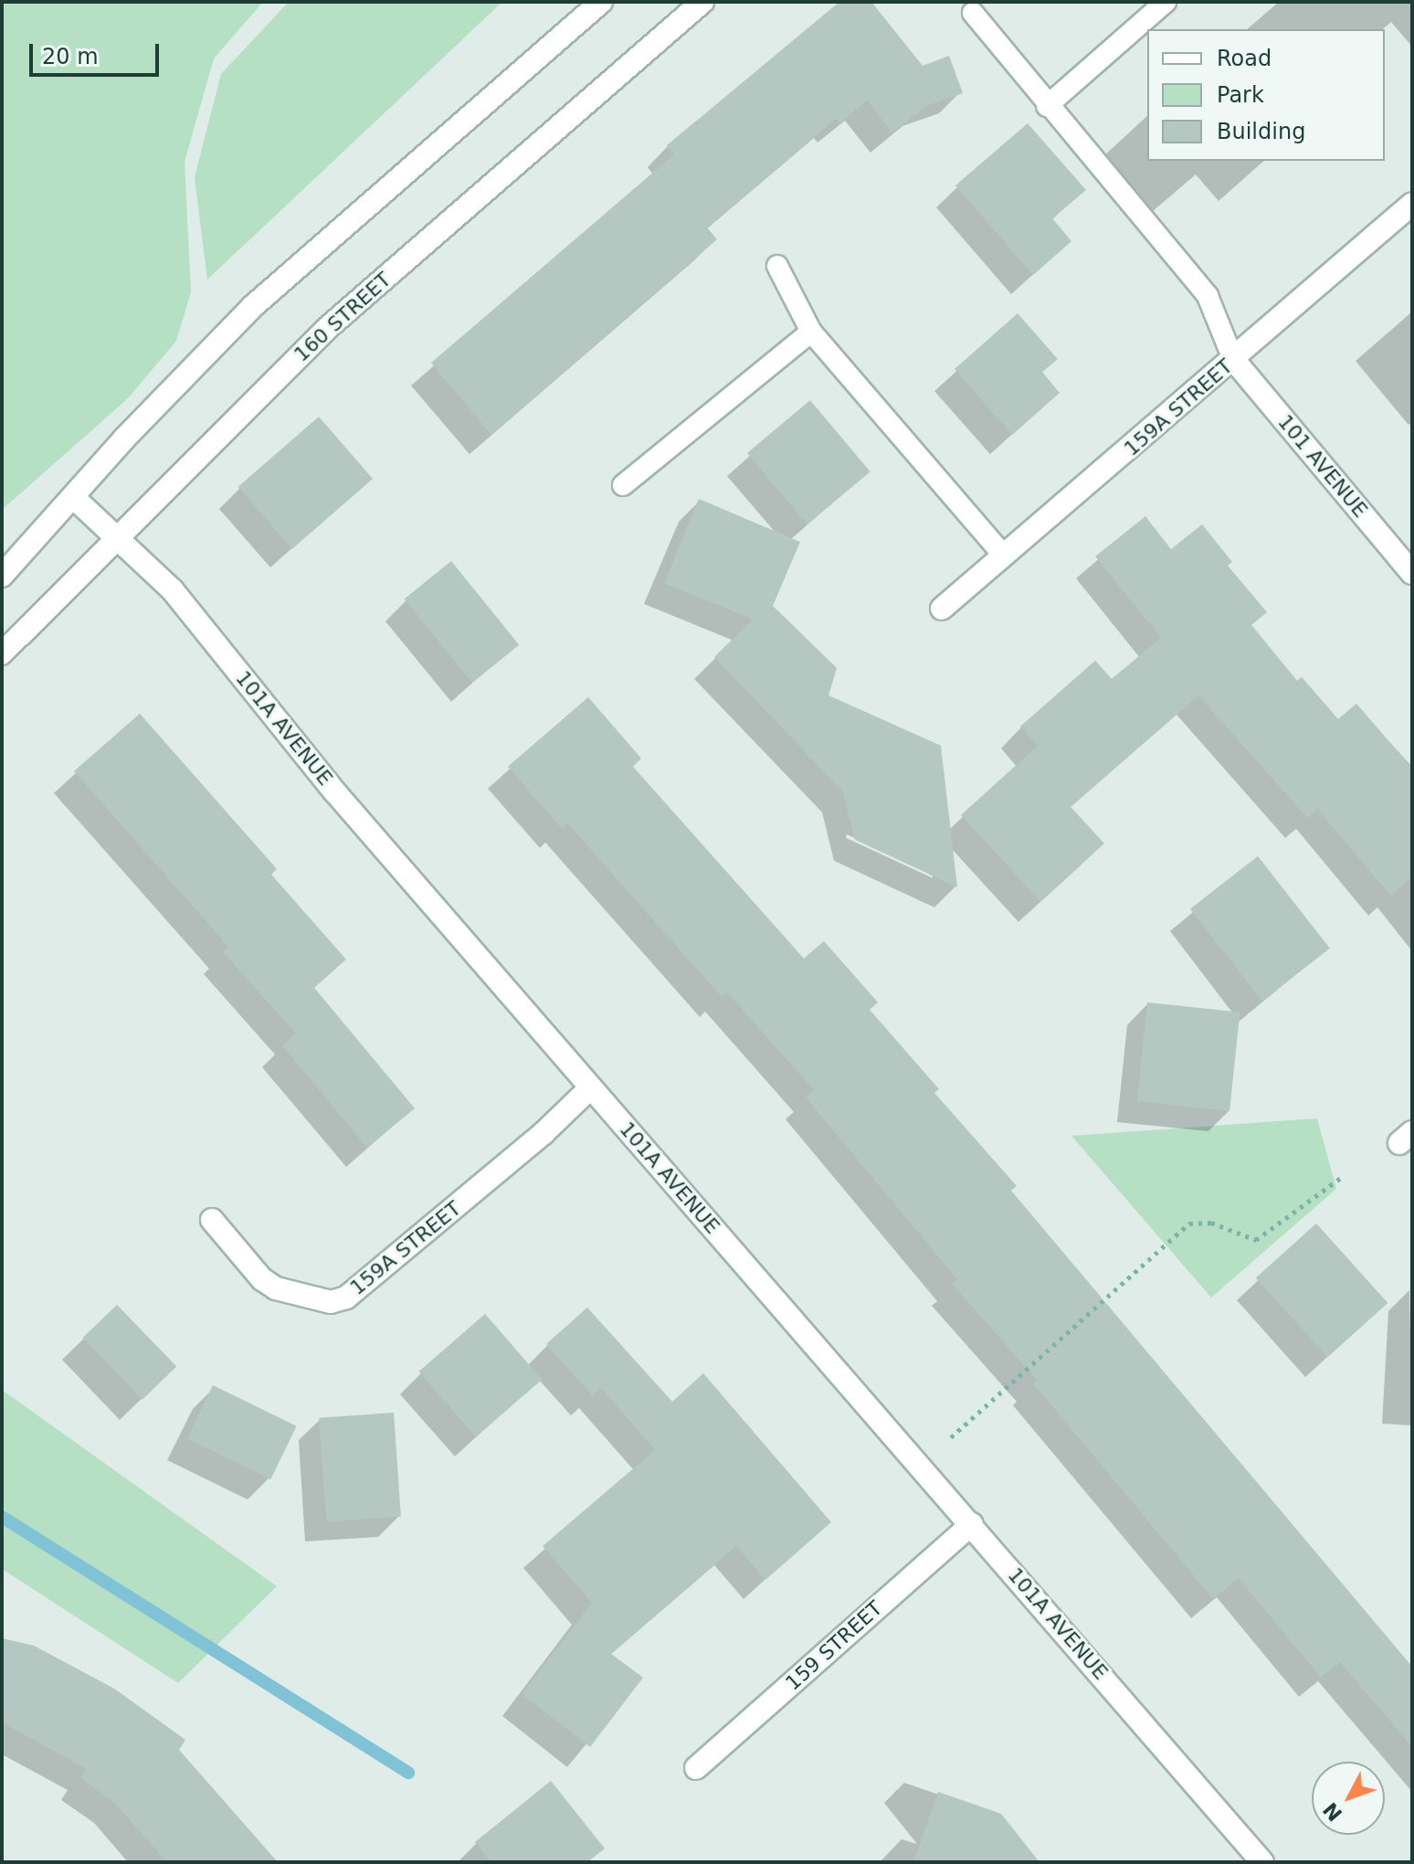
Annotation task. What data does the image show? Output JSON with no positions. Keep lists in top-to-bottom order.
{
  "streets": {
    "street": [
      "160 STREET",
      "159A STREET",
      "101 AVENUE",
      "101A AVENUE",
      "159 STREET"
    ]
  },
  "crossings": [
    ["160 STREET", "101A AVENUE"],
    ["159A STREET", "101 AVENUE"],
    ["159A STREET", "101A AVENUE"],
    ["101A AVENUE", "159 STREET"]
  ],
  "legend": ["Road", "Park", "Building"],
  "scale_bar": "20 m",
  "north": "bottom left"
}
